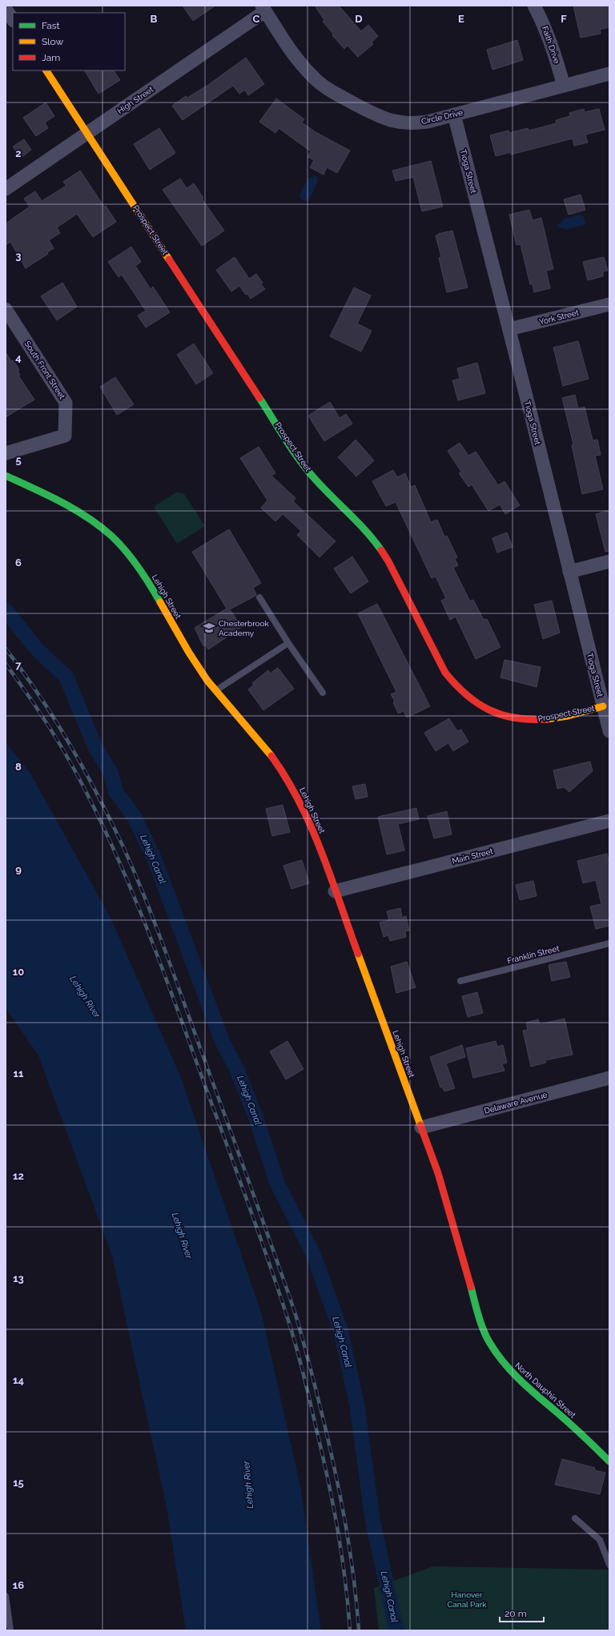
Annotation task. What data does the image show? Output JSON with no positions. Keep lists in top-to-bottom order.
{
  "streets": {
    "street": [
      "Faith Drive",
      "High Street",
      "Circle Drive",
      "Tioga Street",
      "Prospect Street",
      "York Street",
      "South Front Street",
      "Lehigh Street",
      "Main Street",
      "Delaware Avenue",
      "North Dauphin Street"
    ],
    "lane": ["Franklin Street"]
  },
  "crossings": [
    ["Faith Drive", "Circle Drive"],
    ["High Street", "Circle Drive"],
    ["High Street", "Prospect Street"],
    ["Circle Drive", "Tioga Street"],
    ["Tioga Street", "Prospect Street"],
    ["Tioga Street", "York Street"],
    ["Lehigh Street", "Main Street"],
    ["Lehigh Street", "Delaware Avenue"],
    ["Lehigh Street", "North Dauphin Street"]
  ],
  "water": ["Lehigh Canal", "Lehigh River"],
  "parks": ["Hanover Canal Park"],
  "places": {
    "school or university": ["Chesterbrook Academy"]
  },
  "legend": ["Fast", "Slow", "Jam"],
  "scale_bar": "20 m",
  "grid": {
    "columns": [
      "B",
      "C",
      "D",
      "E",
      "F"
    ],
    "rows": [
      "2",
      "3",
      "4",
      "5",
      "6",
      "7",
      "8",
      "9",
      "10",
      "11",
      "12",
      "13",
      "14",
      "15",
      "16"
    ]
  }
}
